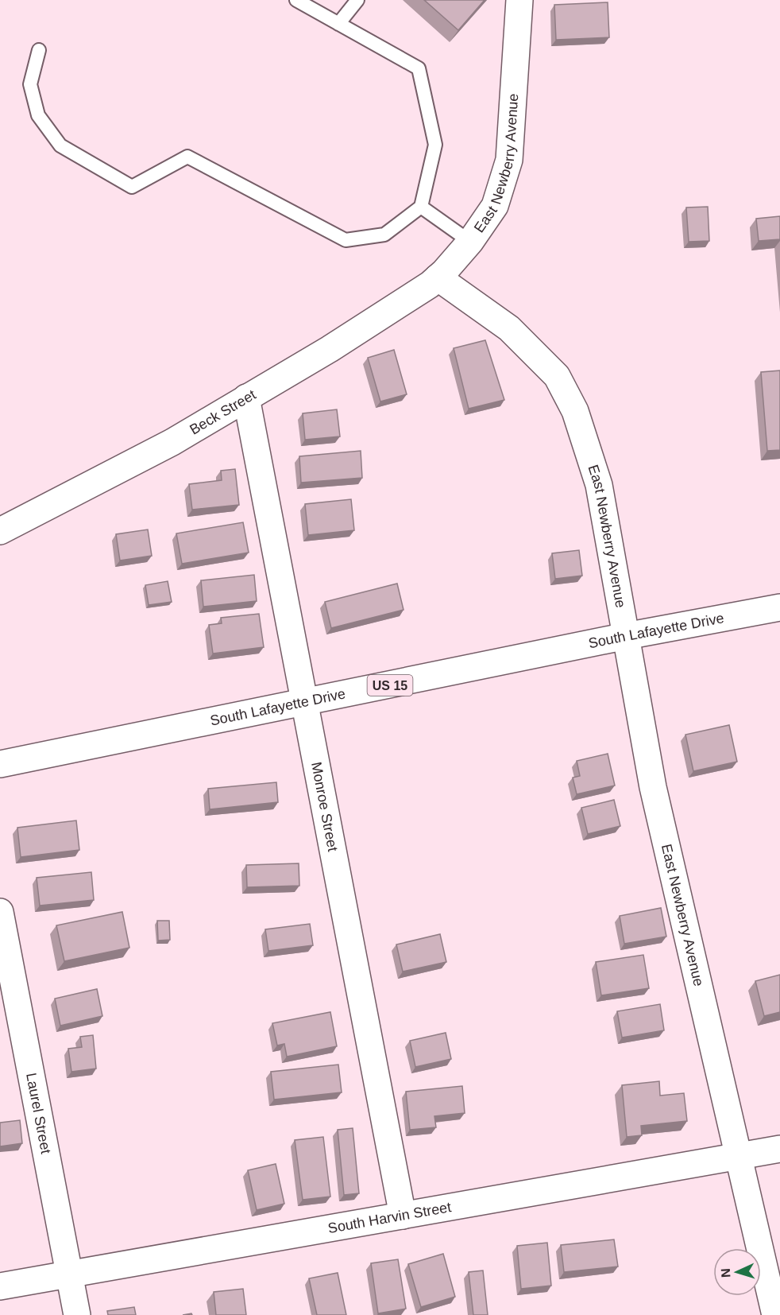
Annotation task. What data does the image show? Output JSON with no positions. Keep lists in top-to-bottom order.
{
  "streets": {
    "street": [
      "East Newberry Avenue",
      "Beck Street",
      "South Lafayette Drive",
      "US 15",
      "Monroe Street",
      "Laurel Street",
      "South Harvin Street"
    ]
  },
  "crossings": [
    ["East Newberry Avenue", "Beck Street"],
    ["East Newberry Avenue", "South Lafayette Drive"],
    ["East Newberry Avenue", "South Harvin Street"],
    ["Beck Street", "Monroe Street"],
    ["South Lafayette Drive", "Monroe Street"],
    ["Monroe Street", "South Harvin Street"],
    ["Laurel Street", "South Harvin Street"]
  ],
  "north": "left"
}
